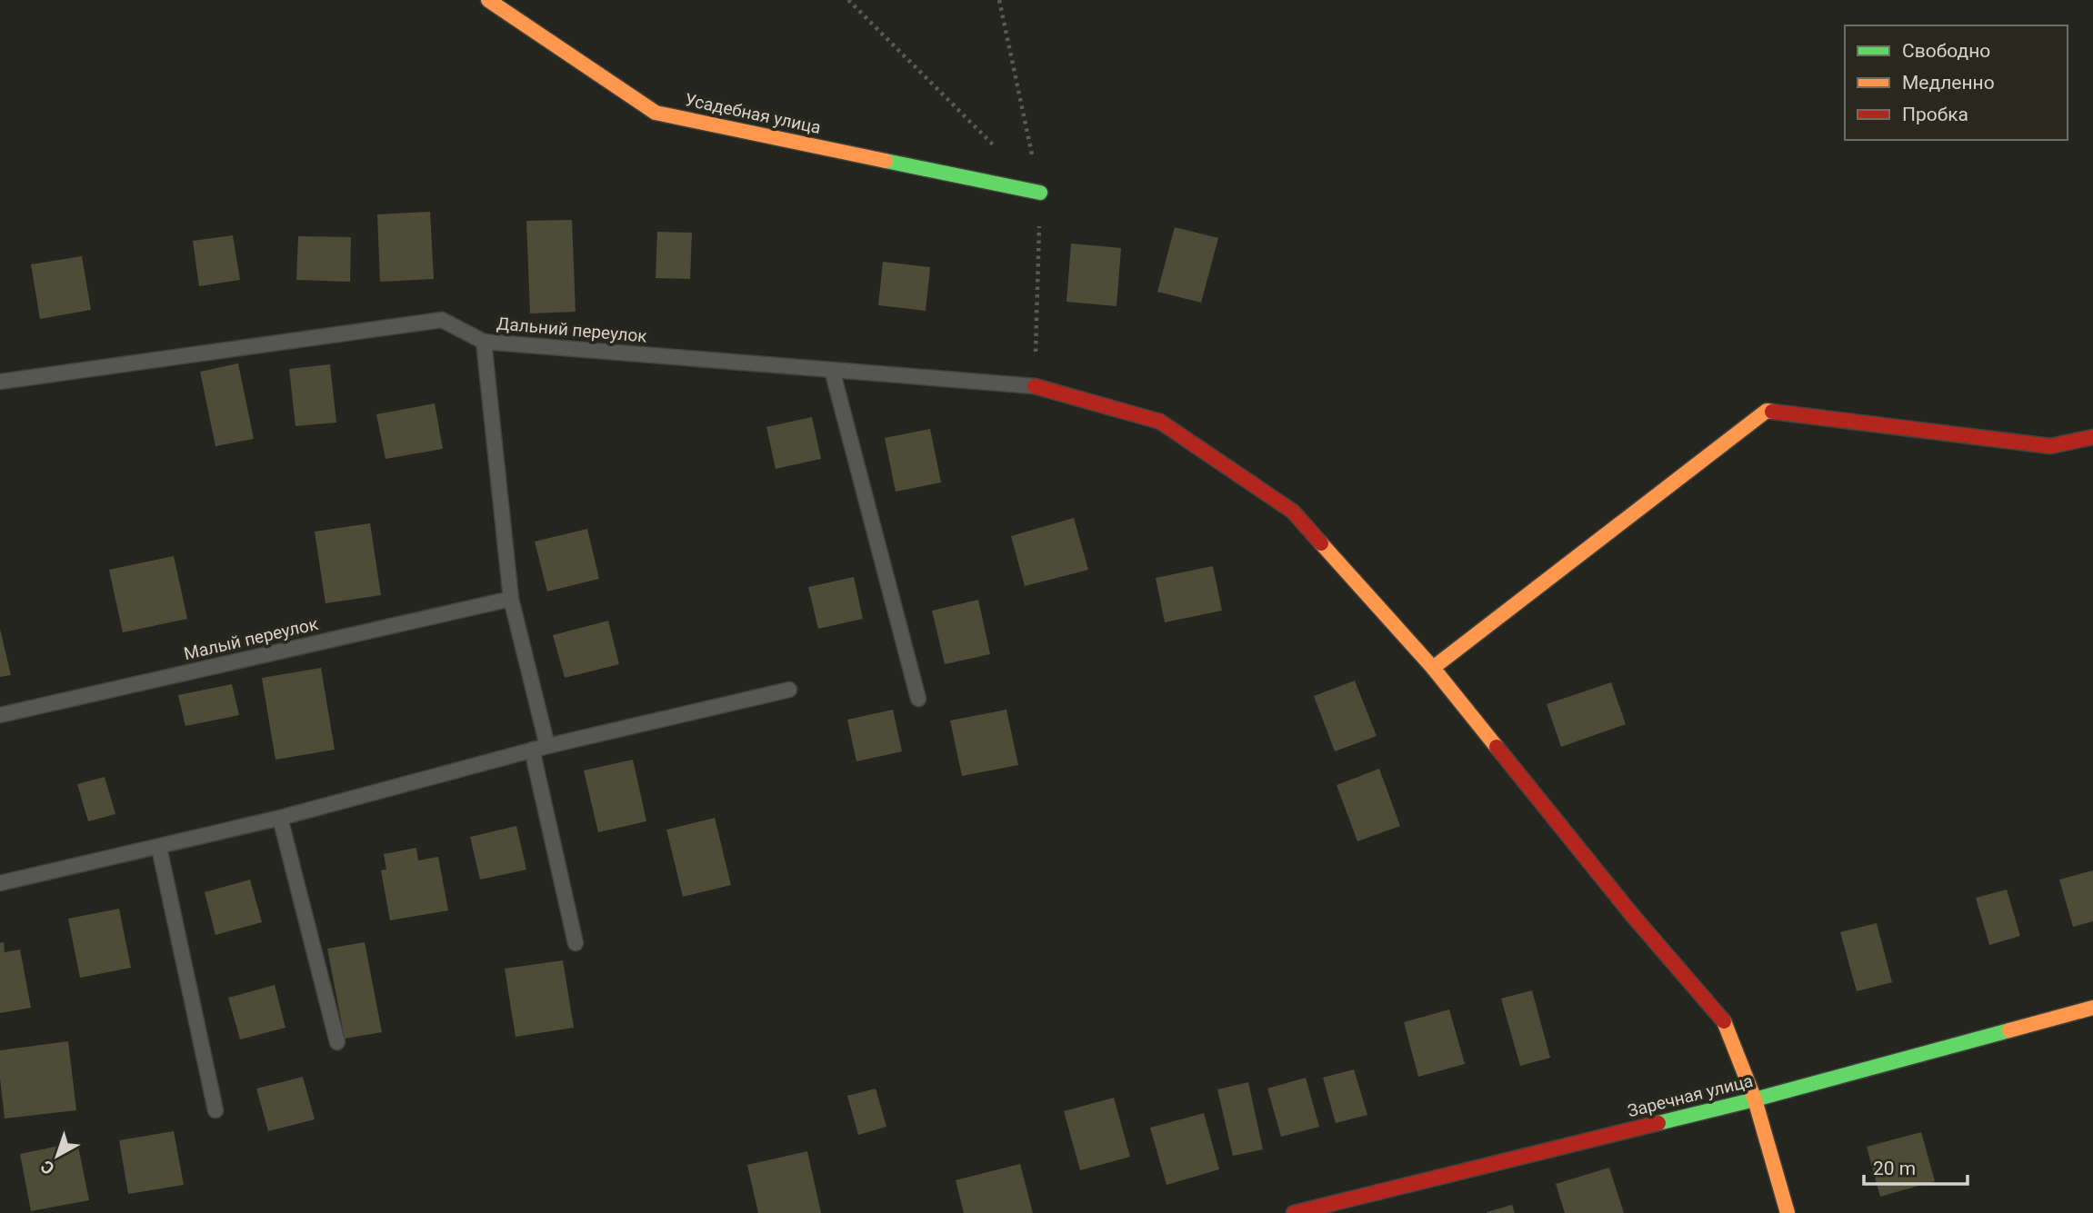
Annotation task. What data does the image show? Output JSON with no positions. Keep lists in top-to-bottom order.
{
  "streets": {
    "street": ["Усадебная улица", "Заречная улица"],
    "lane": ["Дальний переулок", "Малый переулок"]
  },
  "legend": ["Свободно", "Медленно", "Пробка"],
  "scale_bar": "20 m",
  "north": "bottom left"
}
